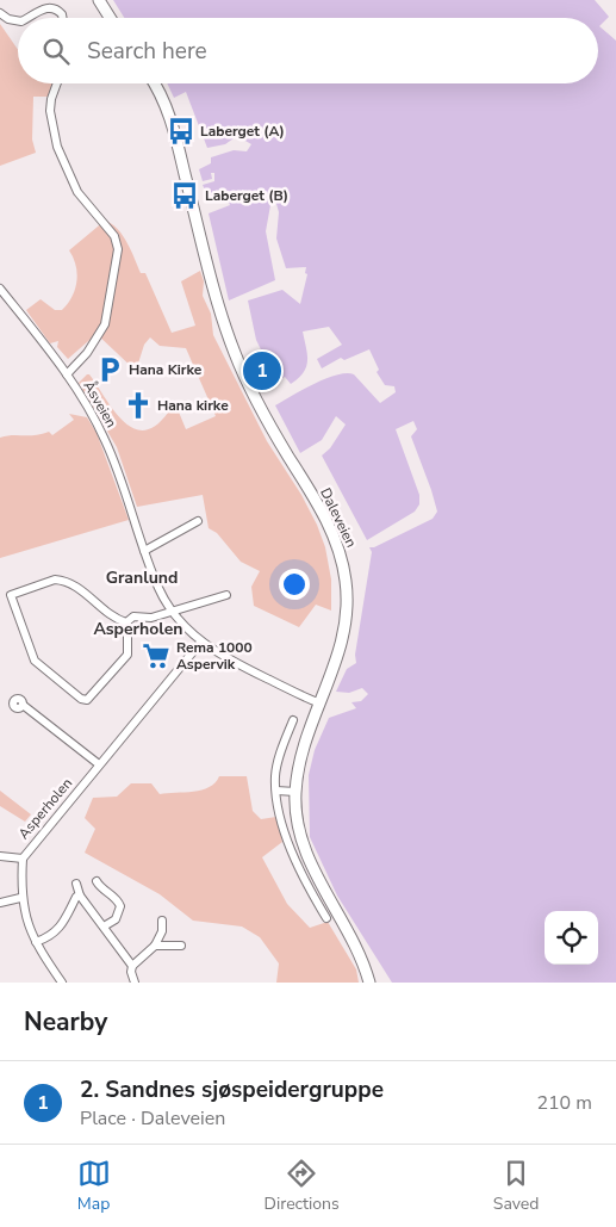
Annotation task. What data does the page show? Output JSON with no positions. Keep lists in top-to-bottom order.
{
  "streets": {
    "main road": ["Daleveien"],
    "street": ["Åsveien", "Asperholen"]
  },
  "crossings": [
    ["Åsveien", "Daleveien"],
    ["Åsveien", "Asperholen"]
  ],
  "districts": ["Granlund", "Asperholen"],
  "places": {
    "bus stop": ["Laberget (A)", "Laberget (B)"],
    "parking": ["Hana Kirke"],
    "church": ["Hana kirke"],
    "supermarket": ["Rema 1000 Aspervik"]
  },
  "page": {
    "search": "Search here",
    "pins": "1",
    "heading": "Nearby",
    "list": [
      {
        "mark": "1",
        "name": "2. Sandnes sjøspeidergruppe",
        "note": "Place · Daleveien",
        "value": "210 m"
      }
    ],
    "nav": ["Map", "Directions", "Saved"]
  }
}
